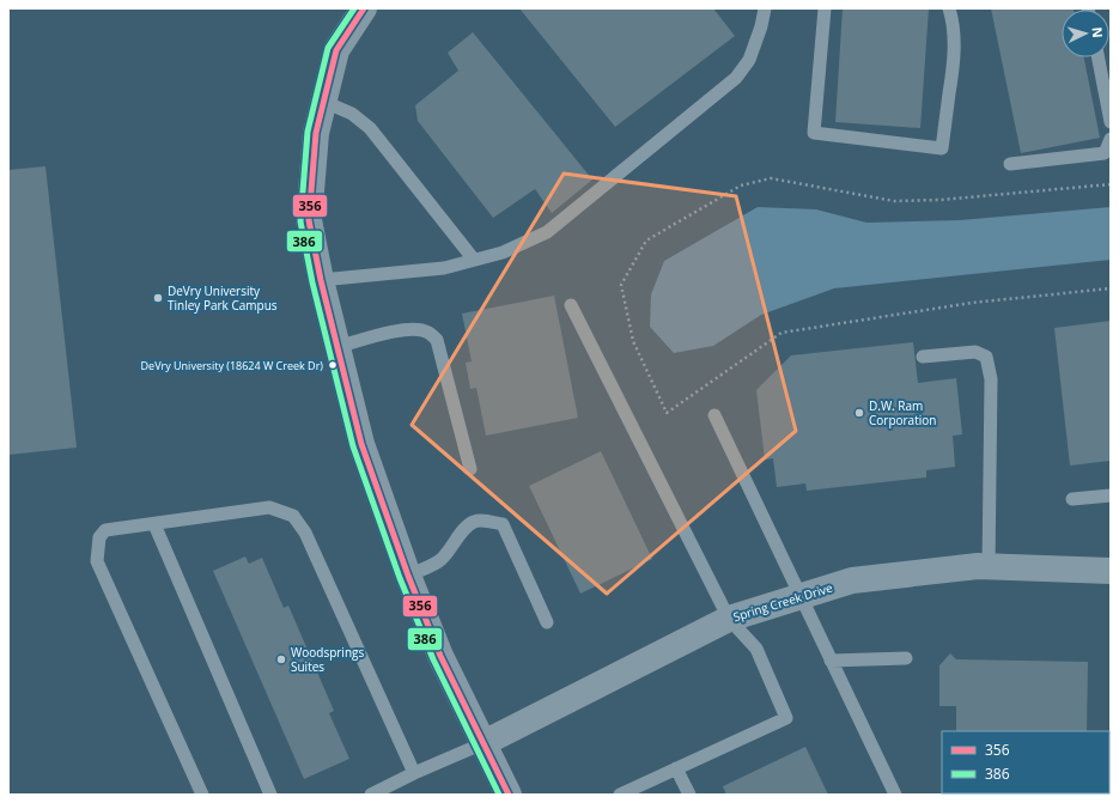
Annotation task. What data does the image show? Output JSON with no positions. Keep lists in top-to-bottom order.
{
  "streets": {
    "street": ["Spring Creek Drive"]
  },
  "places": [
    "DeVry University Tinley Park Campus",
    "DeVry University (18624 W Creek Dr)",
    "D.W. Ram Corporation",
    "Woodsprings Suites"
  ],
  "lines": ["transit line 356", "transit line 386"],
  "legend": ["356", "386"],
  "north": "right"
}
